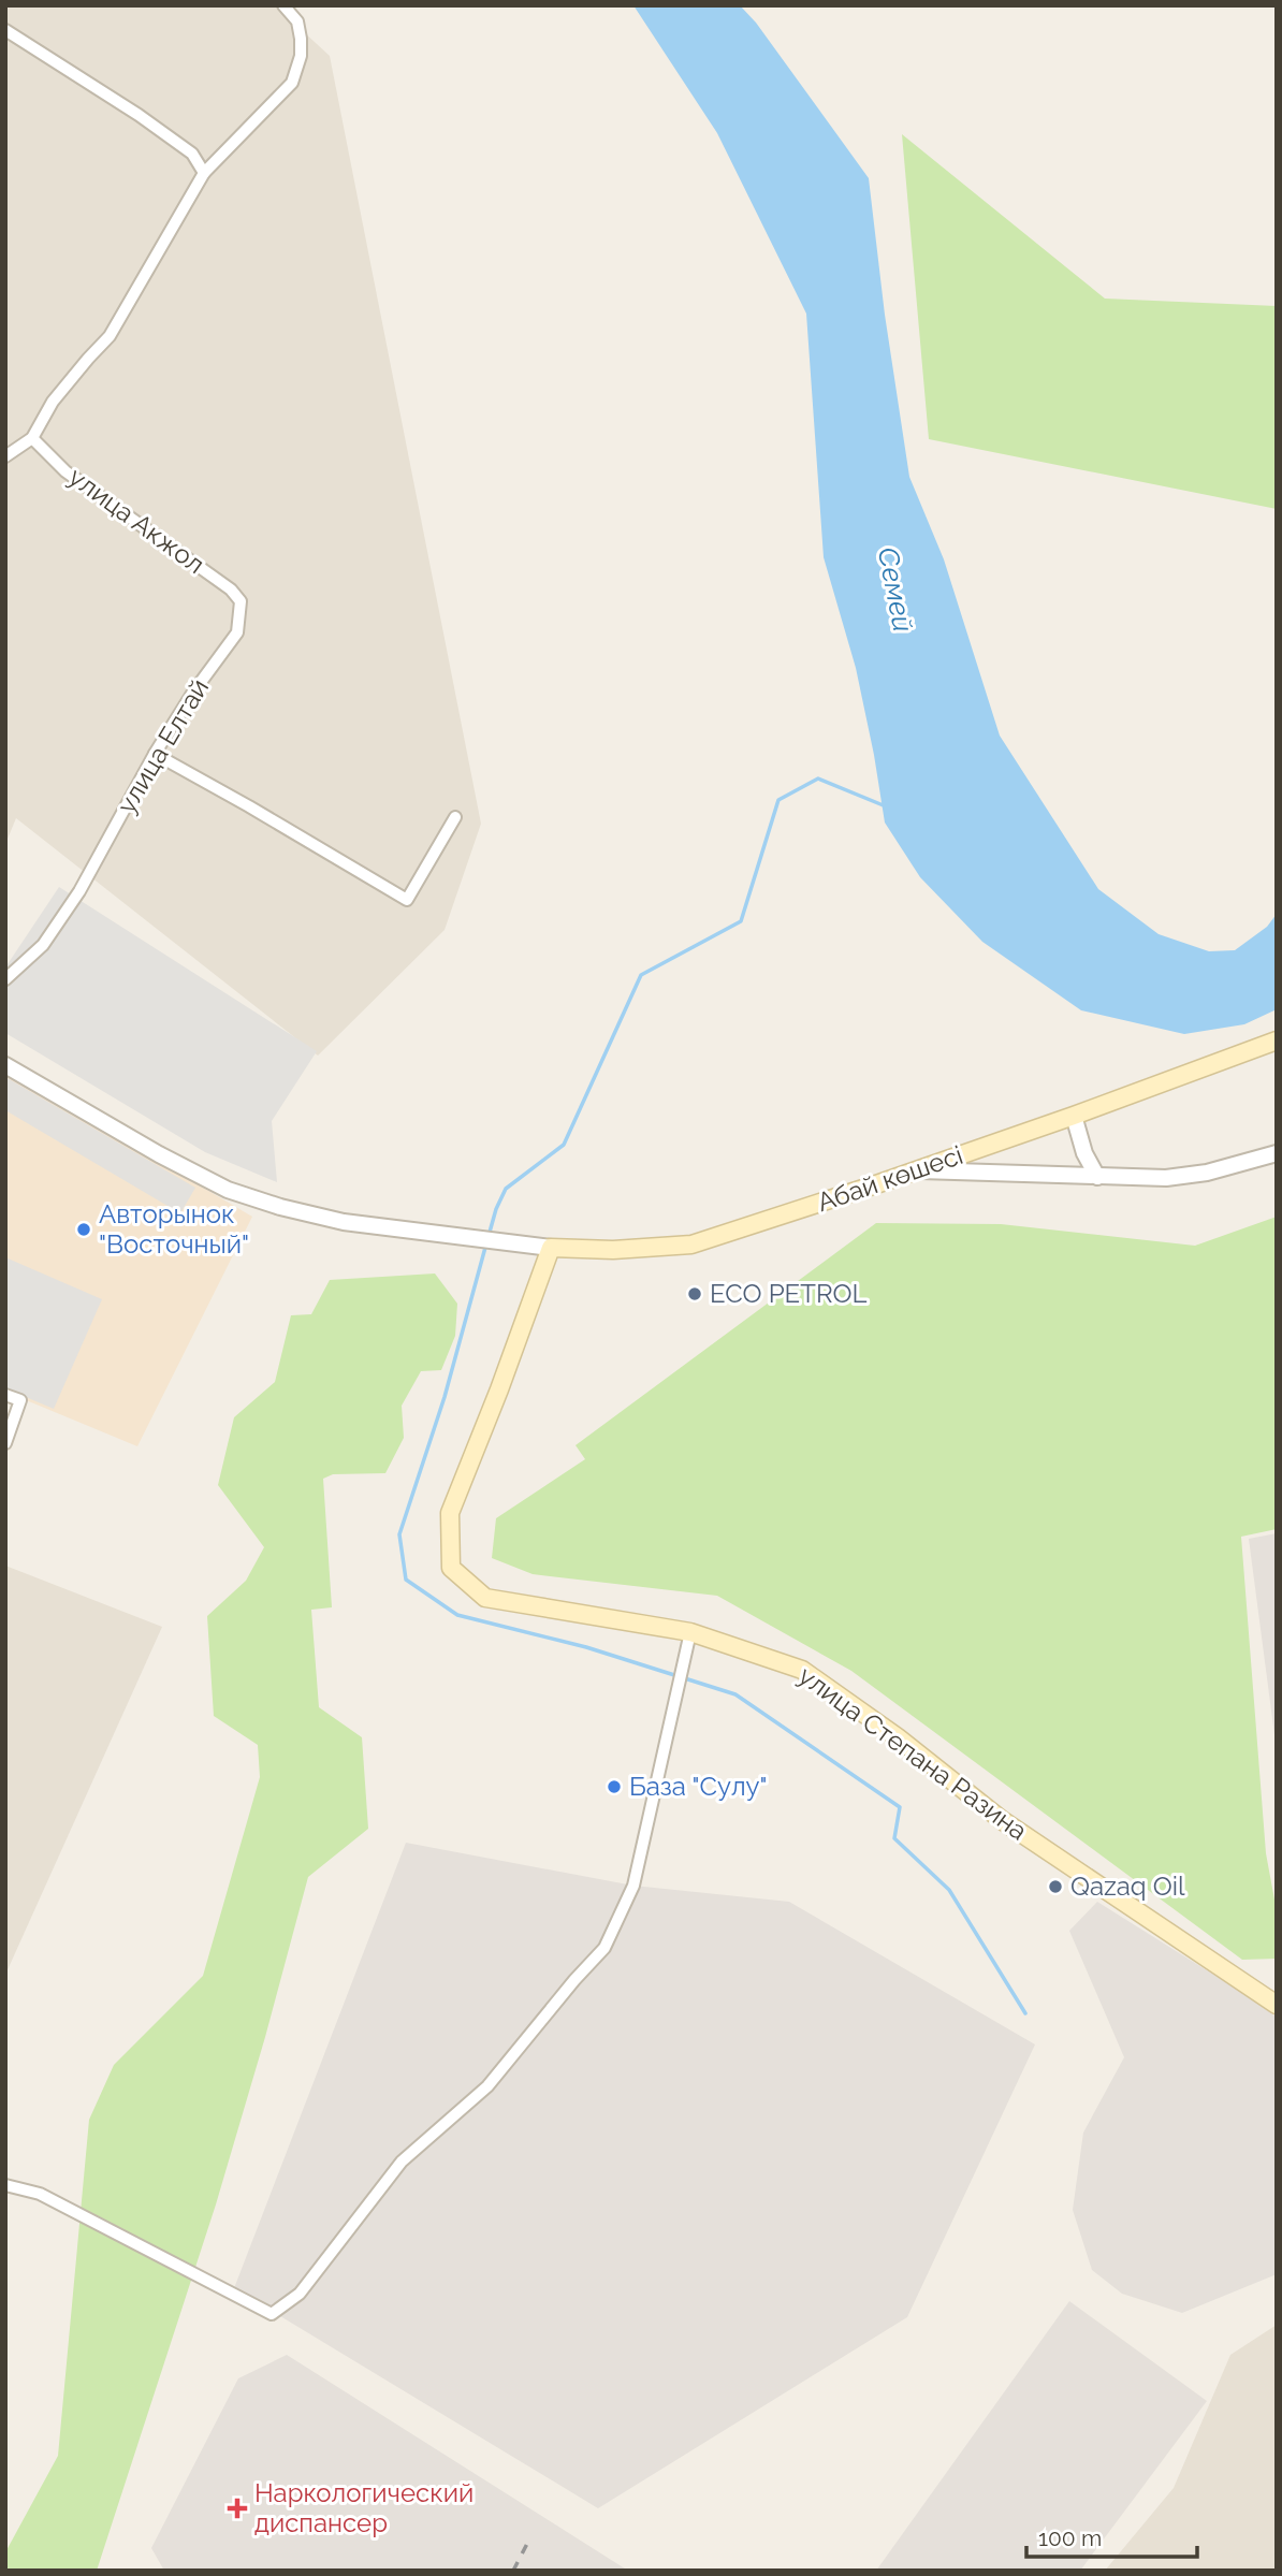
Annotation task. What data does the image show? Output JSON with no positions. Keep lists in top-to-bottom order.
{
  "streets": {
    "main road": ["Абай көшесі", "улица Степана Разина"],
    "street": ["улица Акжол", "улица Елтай"]
  },
  "crossings": [
    ["улица Акжол", "улица Елтай"],
    ["Абай көшесі", "улица Степана Разина"]
  ],
  "water": ["Семей"],
  "places": {
    "other": [
      "Авторынок \"Восточный\"",
      "ECO PETROL",
      "База \"Сулу\"",
      "Qazaq Oil"
    ],
    "health": ["Наркологический диспансер"]
  },
  "scale_bar": "100 m"
}
